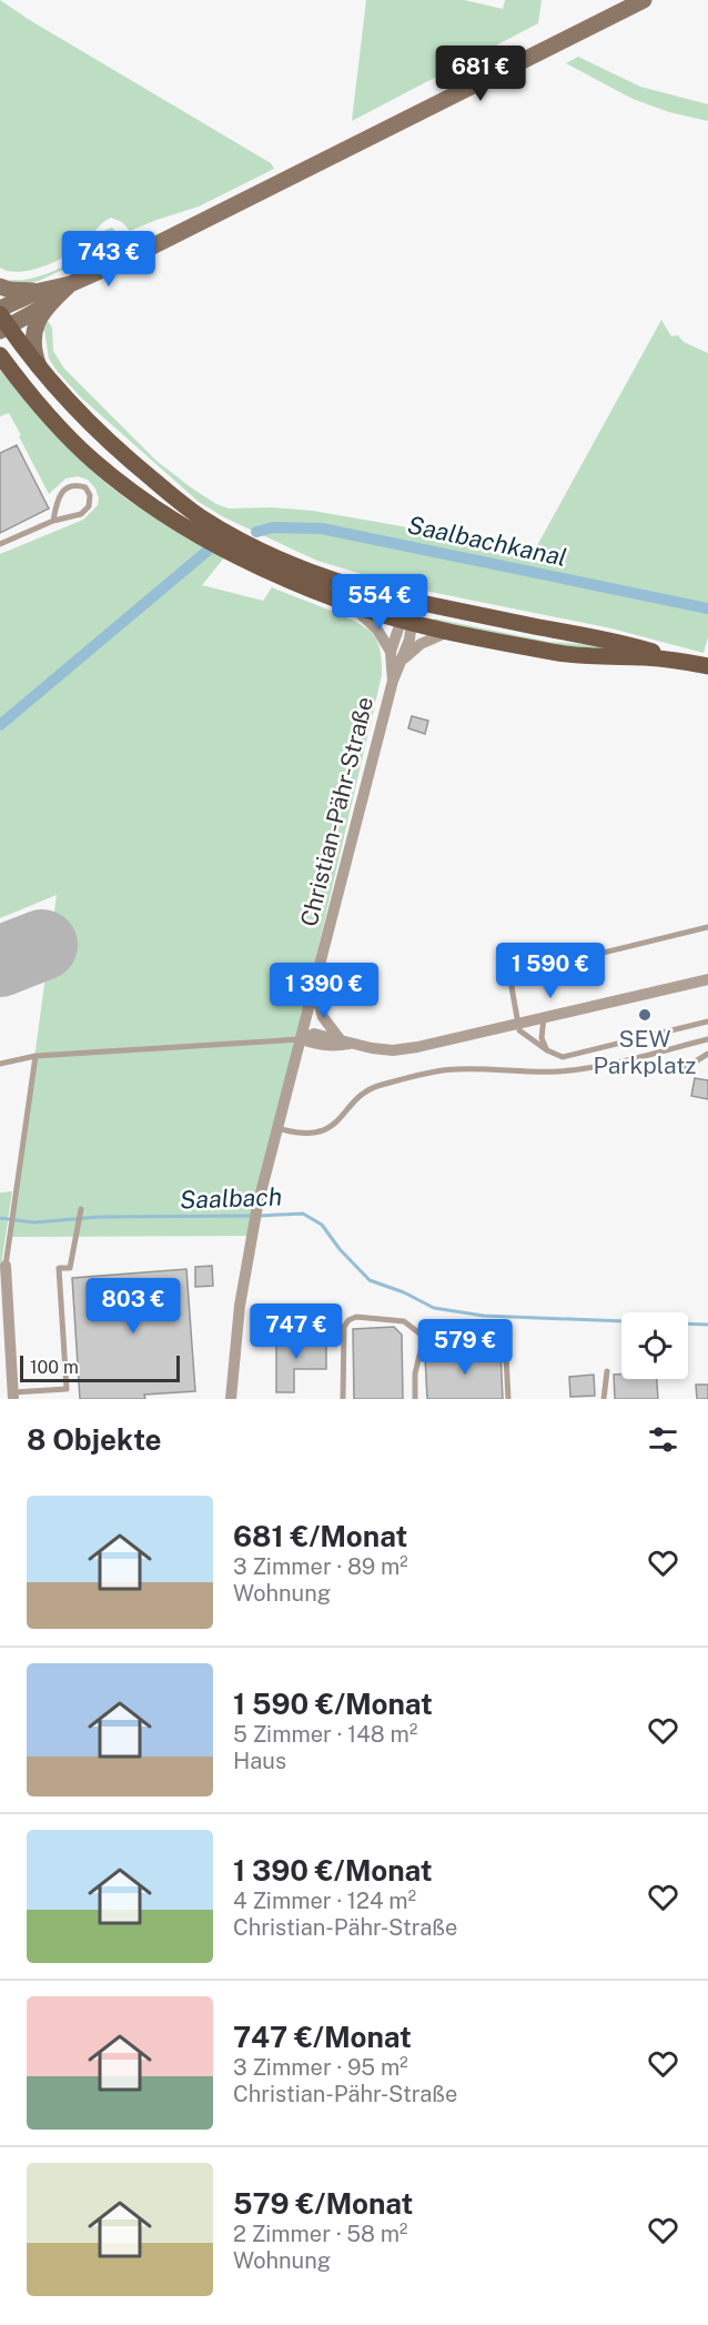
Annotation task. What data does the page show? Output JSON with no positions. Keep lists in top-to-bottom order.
{
  "streets": {
    "street": ["Christian-Pähr-Straße"]
  },
  "water": ["Saalbachkanal", "Saalbach"],
  "places": ["SEW Parkplatz"],
  "scale_bar": "100 m",
  "page": {
    "price": [
      "681 €",
      "743 €",
      "554 €",
      "1 590 €",
      "1 390 €",
      "803 €",
      "747 €",
      "579 €"
    ],
    "scale": "100 m",
    "heading": "8 Objekte",
    "list": [
      {
        "name": "681 €/Monat",
        "note": "3 Zimmer · 89 m² · Wohnung"
      },
      {
        "name": "1 590 €/Monat",
        "note": "5 Zimmer · 148 m² · Haus"
      },
      {
        "name": "1 390 €/Monat",
        "note": "4 Zimmer · 124 m² · Christian-Pähr-Straße"
      },
      {
        "name": "747 €/Monat",
        "note": "3 Zimmer · 95 m² · Christian-Pähr-Straße"
      },
      {
        "name": "579 €/Monat",
        "note": "2 Zimmer · 58 m² · Wohnung"
      }
    ]
  }
}
